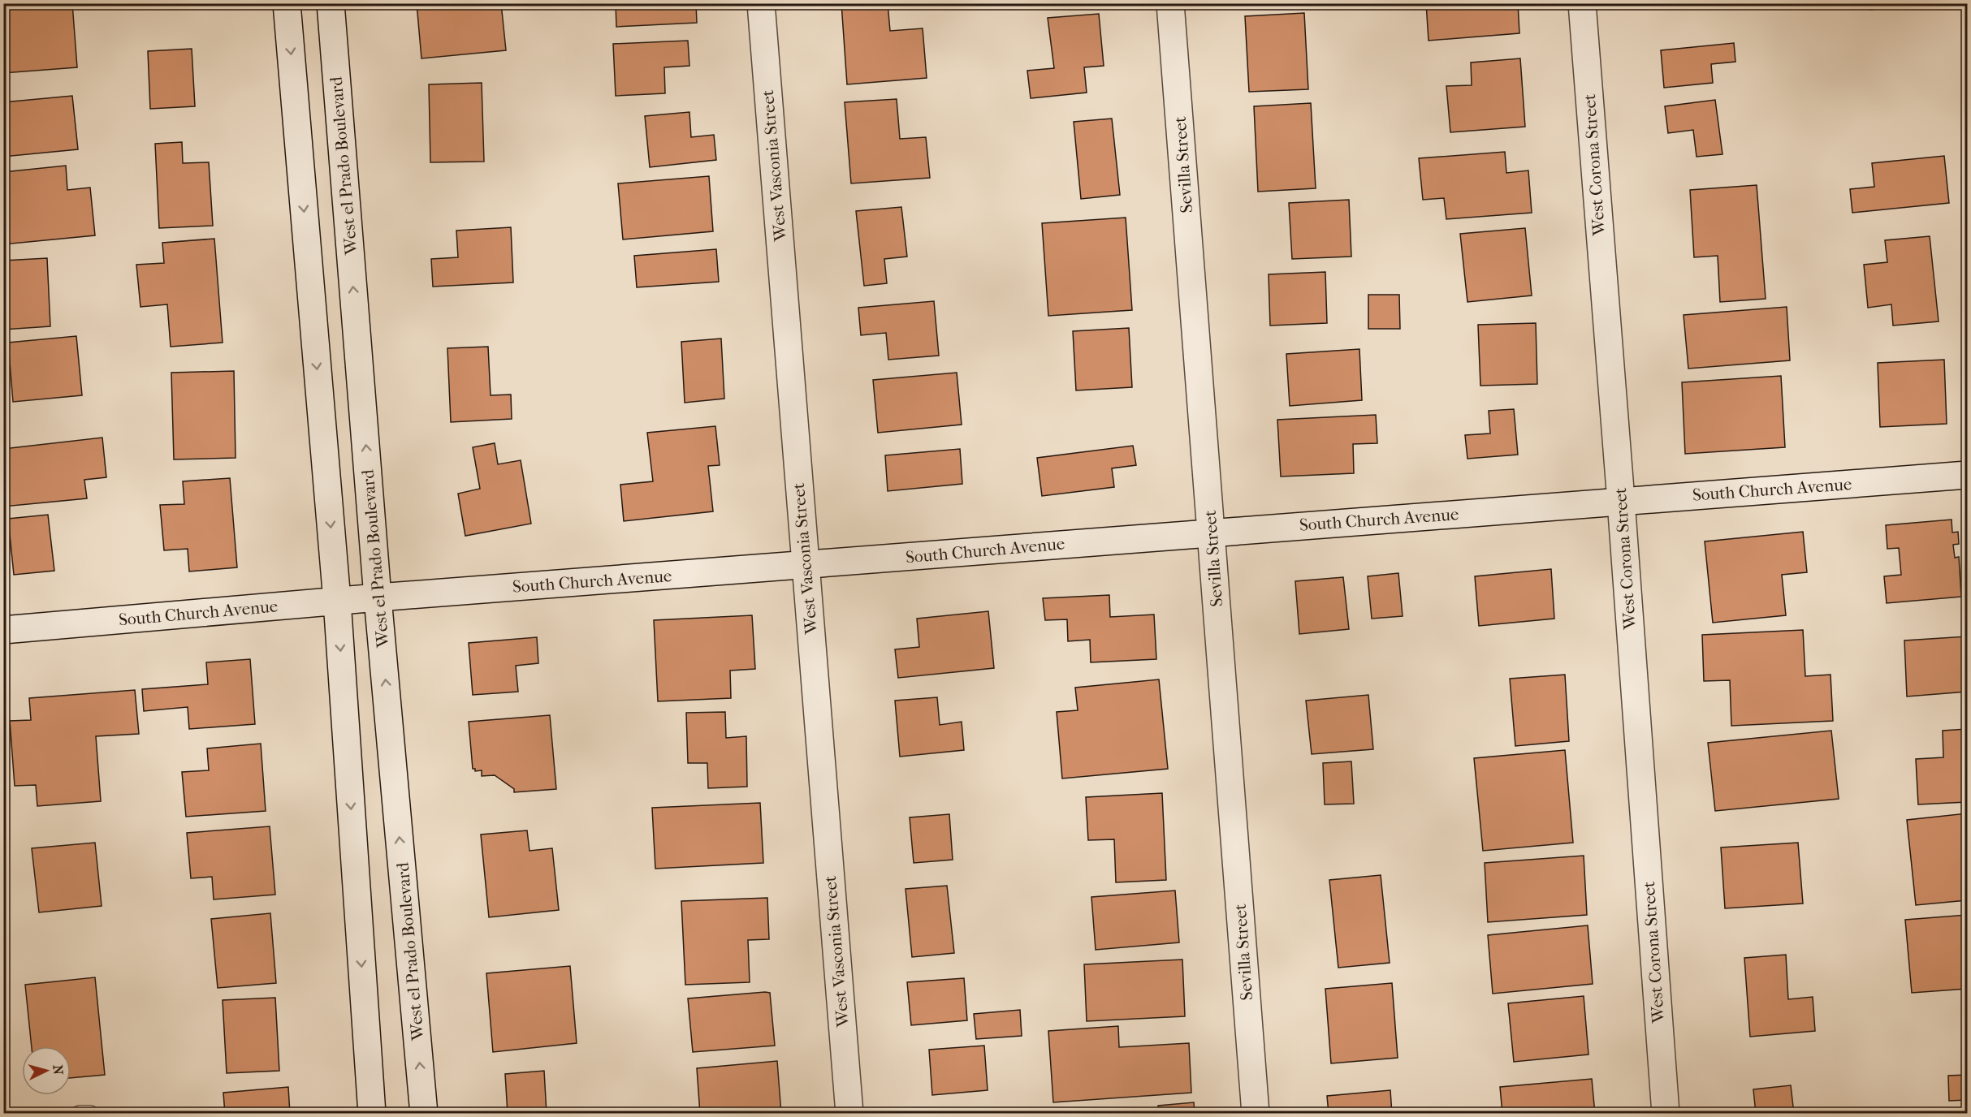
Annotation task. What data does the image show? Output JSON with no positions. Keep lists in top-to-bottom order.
{
  "streets": {
    "street": [
      "Sevilla Street",
      "West Corona Street",
      "West el Prado Boulevard",
      "West Vasconia Street",
      "South Church Avenue"
    ]
  },
  "crossings": [
    ["Sevilla Street", "South Church Avenue"],
    ["West Corona Street", "South Church Avenue"],
    ["West el Prado Boulevard", "South Church Avenue"],
    ["West Vasconia Street", "South Church Avenue"]
  ],
  "north": "right"
}
